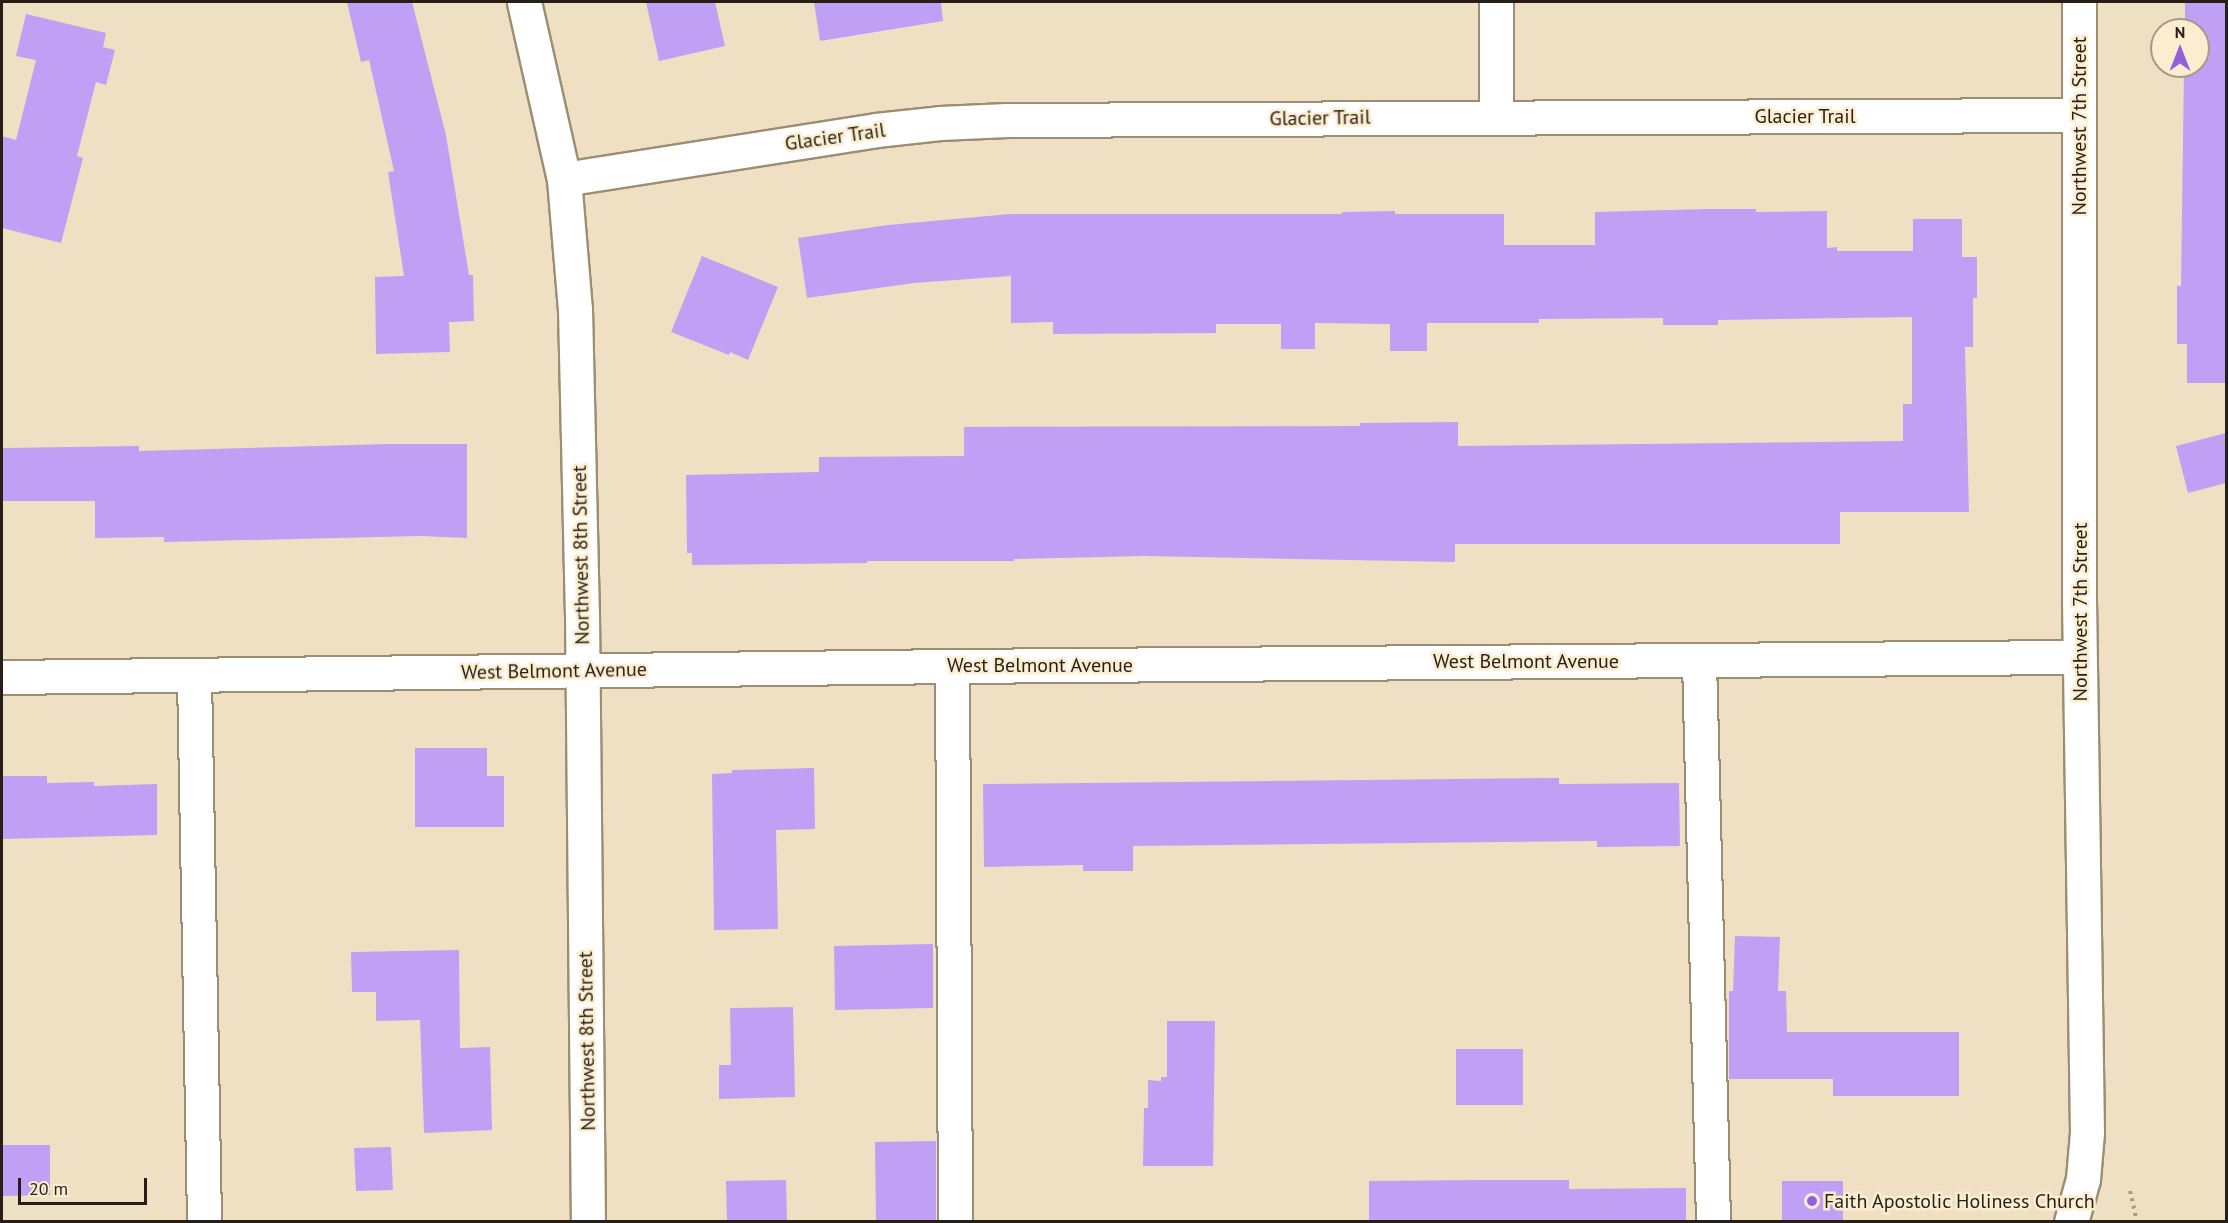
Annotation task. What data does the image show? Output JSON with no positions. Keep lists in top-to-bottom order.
{
  "streets": {
    "street": [
      "Glacier Trail",
      "Northwest 7th Street",
      "Northwest 8th Street",
      "West Belmont Avenue"
    ]
  },
  "crossings": [
    ["Glacier Trail", "Northwest 7th Street"],
    ["Glacier Trail", "Northwest 8th Street"],
    ["Northwest 7th Street", "West Belmont Avenue"],
    ["Northwest 8th Street", "West Belmont Avenue"]
  ],
  "places": ["Faith Apostolic Holiness Church"],
  "scale_bar": "20 m",
  "north": "top"
}
